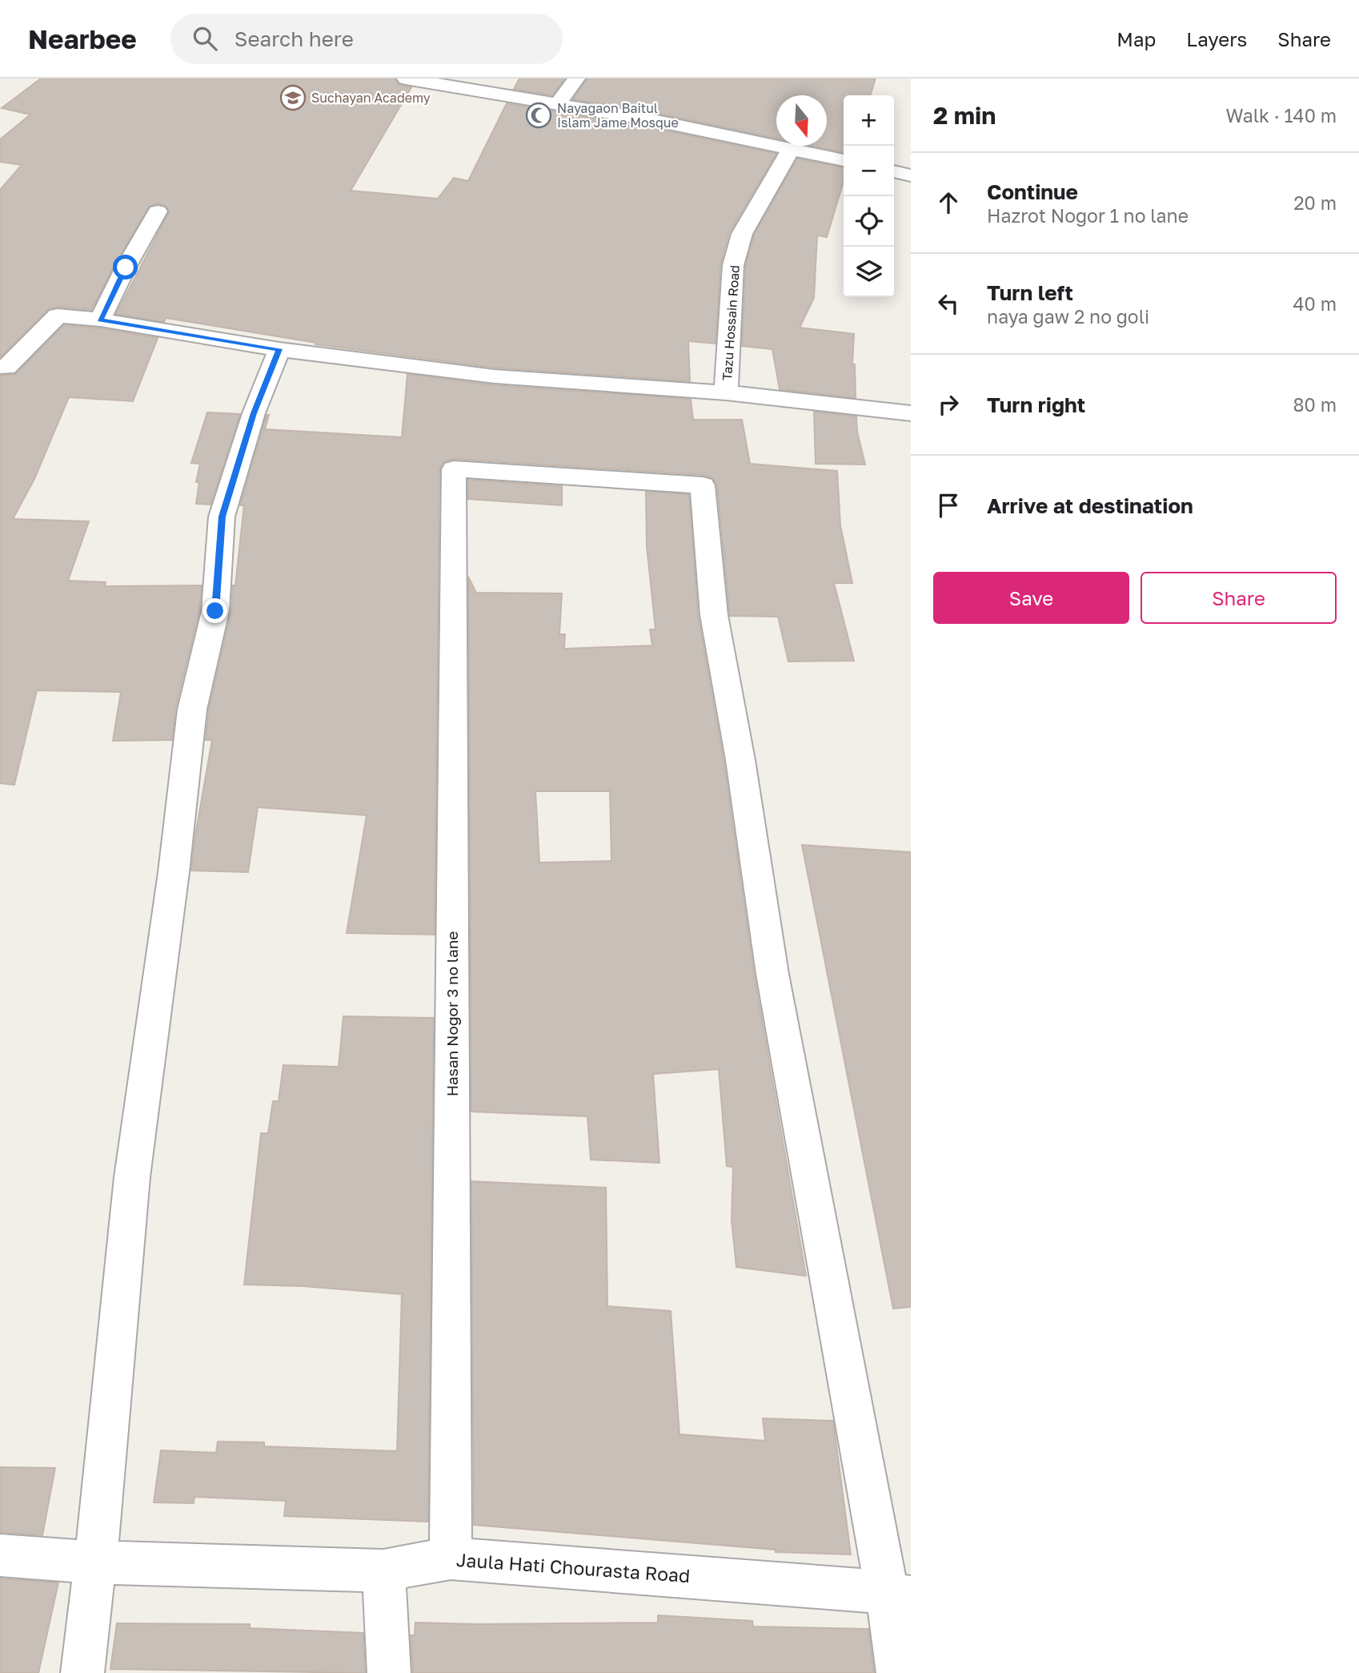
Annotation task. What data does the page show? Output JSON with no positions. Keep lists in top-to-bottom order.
{
  "streets": {
    "street": ["Tazu Hossain Road", "Hasan Nogor 3 no lane", "Jaula Hati Chourasta Road"]
  },
  "crossings": [
    ["Hasan Nogor 3 no lane", "Jaula Hati Chourasta Road"]
  ],
  "places": {
    "school or university": ["Suchayan Academy"],
    "mosque": ["Nayagaon Baitul Islam Jame Mosque"]
  },
  "north": "bottom",
  "page": {
    "header": "Nearbee",
    "search": "Search here",
    "nav": ["Map", "Layers", "Share"],
    "heading": ["2 min", "Walk · 140 m"],
    "map_buttons": ["+", "−"],
    "list": [
      ["Continue", "Hazrot Nogor 1 no lane", "20 m"],
      ["Turn left", "naya gaw 2 no goli", "40 m"],
      ["Turn right", "80 m"],
      "Arrive at destination"
    ],
    "buttons": ["Save", "Share"]
  }
}
